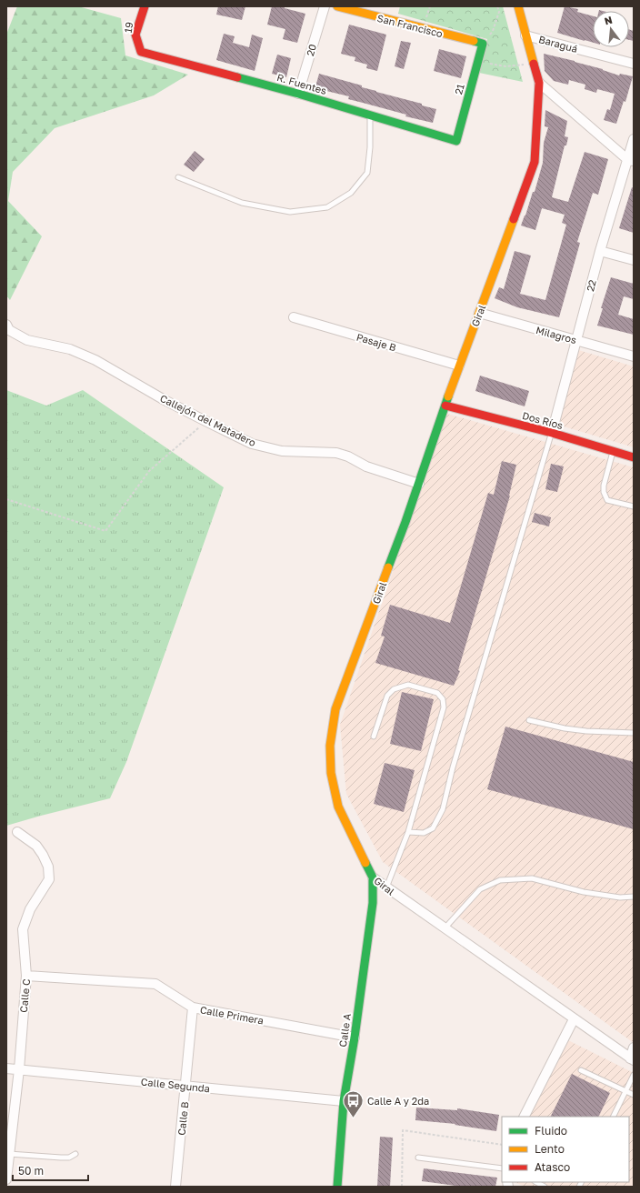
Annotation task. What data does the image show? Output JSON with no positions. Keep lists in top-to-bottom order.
{
  "streets": {
    "street": [
      "San Francisco",
      "19",
      "Baraguá",
      "20",
      "R. Fuentes",
      "21",
      "22",
      "Giral",
      "Milagros",
      "Pasaje B",
      "Callejón del Matadero",
      "Dos Ríos",
      "Calle C",
      "Calle Primera",
      "Calle A",
      "Calle Segunda",
      "Calle B"
    ]
  },
  "crossings": [
    ["San Francisco", "21"],
    ["19", "R. Fuentes"],
    ["Baraguá", "Giral"],
    ["20", "R. Fuentes"],
    ["R. Fuentes", "21"],
    ["22", "Milagros"],
    ["22", "Dos Ríos"],
    ["Giral", "Milagros"],
    ["Giral", "Pasaje B"],
    ["Giral", "Callejón del Matadero"],
    ["Giral", "Dos Ríos"],
    ["Giral", "Calle A"],
    ["Calle C", "Calle Primera"],
    ["Calle C", "Calle Segunda"],
    ["Calle Primera", "Calle A"],
    ["Calle Primera", "Calle B"],
    ["Calle A", "Calle Segunda"],
    ["Calle Segunda", "Calle B"]
  ],
  "places": {
    "bus stop": ["Calle A y 2da"]
  },
  "legend": ["Fluido", "Lento", "Atasco"],
  "scale_bar": "50 m",
  "north": "top"
}
